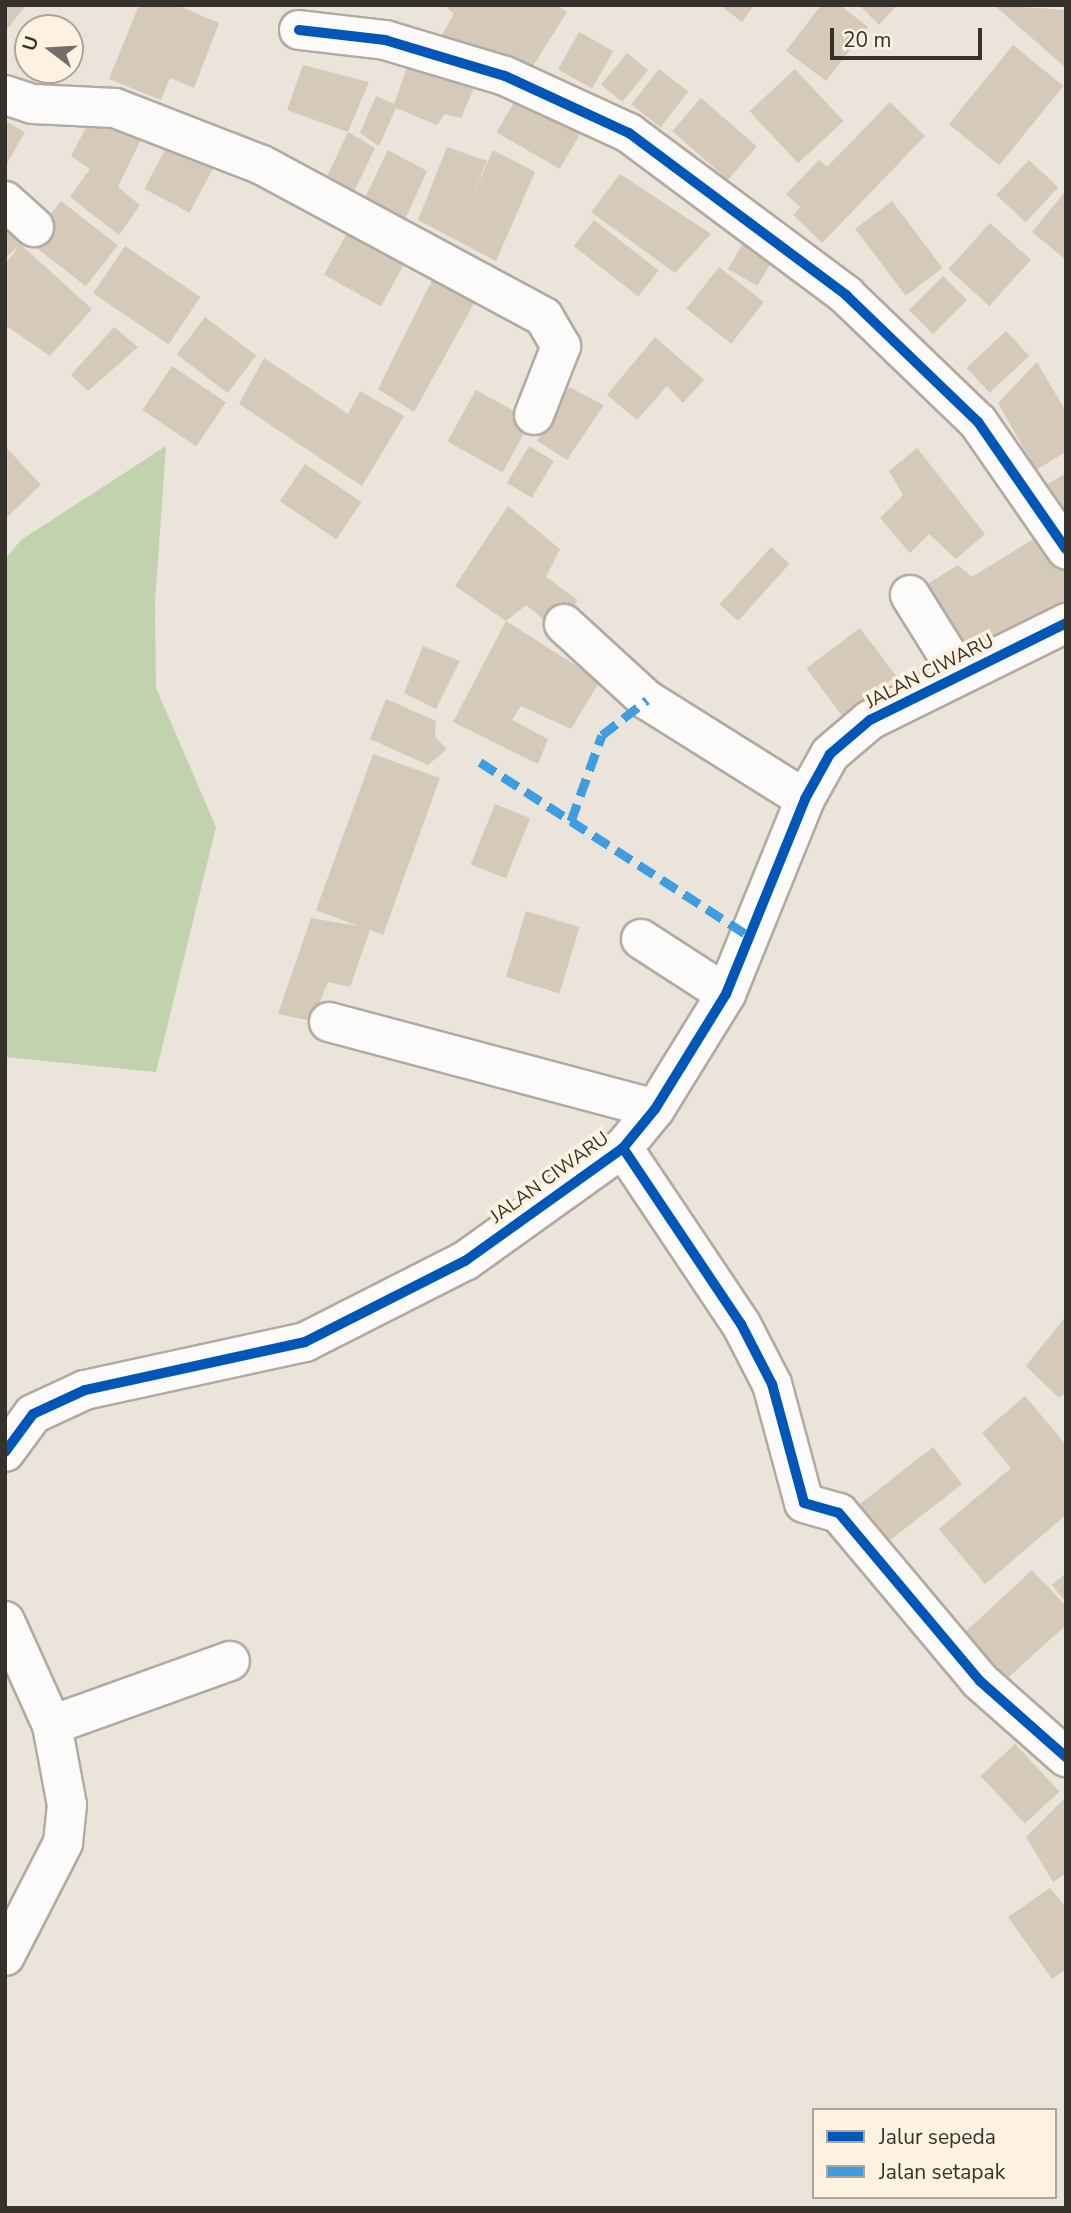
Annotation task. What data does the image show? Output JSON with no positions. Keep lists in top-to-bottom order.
{
  "streets": {
    "street": ["JALAN CIWARU"]
  },
  "legend": ["Jalur sepeda", "Jalan setapak"],
  "scale_bar": "20 m",
  "north": "left"
}
